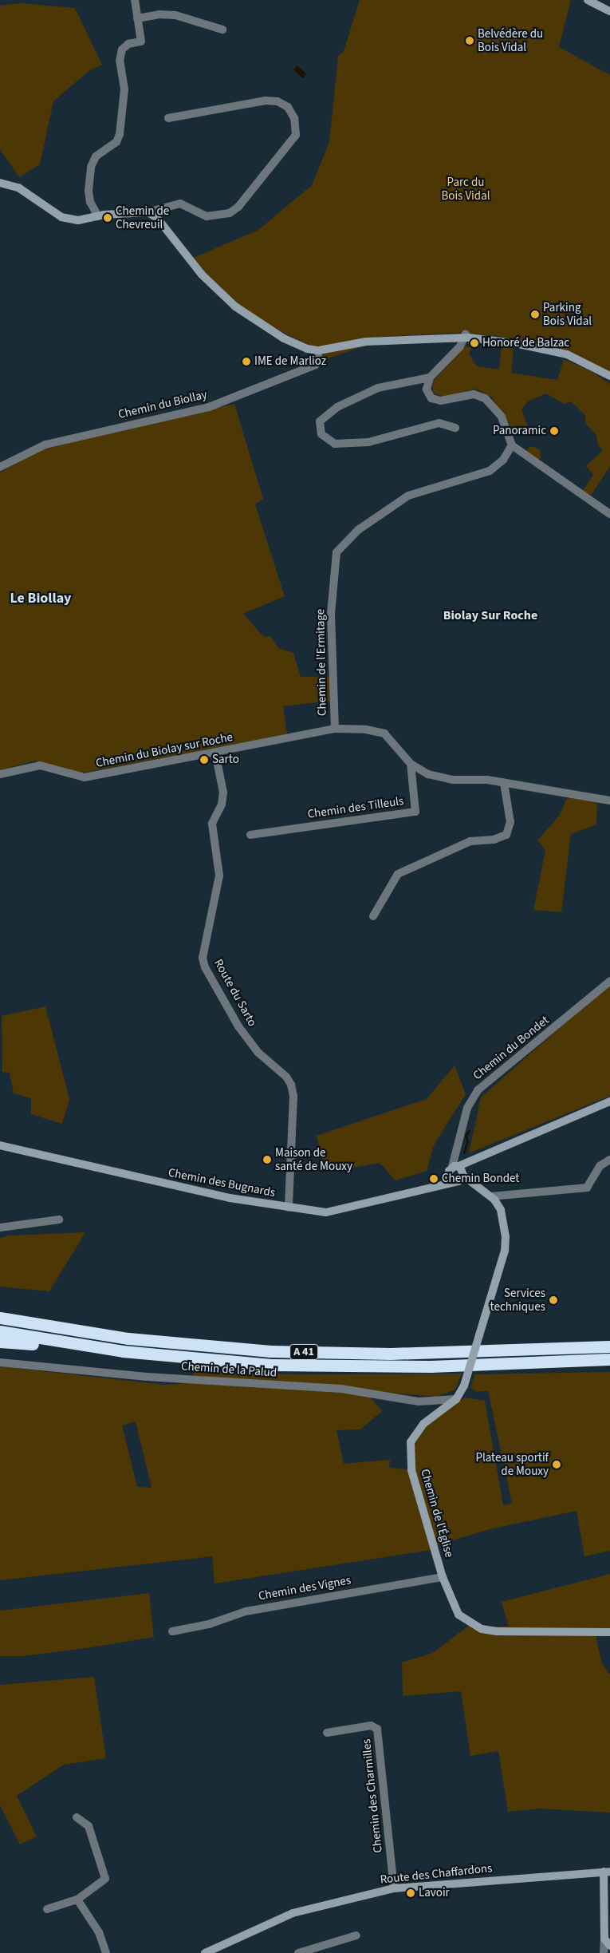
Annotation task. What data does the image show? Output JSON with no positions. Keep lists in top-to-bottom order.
{
  "streets": {
    "highway": ["A 41"],
    "street": [
      "Chemin du Biollay",
      "Chemin de l'Ermitage",
      "Chemin du Biolay sur Roche",
      "Chemin des Tilleuls",
      "Route du Sarto",
      "Chemin du Bondet",
      "Chemin des Bugnards",
      "Chemin de la Palud",
      "Chemin de l'Église",
      "Chemin des Vignes",
      "Chemin des Charmilles",
      "Route des Chaffardons"
    ]
  },
  "crossings": [
    ["Chemin de l'Ermitage", "Chemin du Biolay sur Roche"],
    ["Chemin du Biolay sur Roche", "Chemin des Tilleuls"],
    ["Chemin du Biolay sur Roche", "Route du Sarto"],
    ["Route du Sarto", "Chemin des Bugnards"],
    ["Chemin du Bondet", "Chemin des Bugnards"],
    ["Chemin du Bondet", "Chemin de l'Église"],
    ["Chemin des Bugnards", "Chemin de l'Église"],
    ["Chemin de la Palud", "Chemin de l'Église"],
    ["Chemin de l'Église", "Chemin des Vignes"],
    ["Chemin des Charmilles", "Route des Chaffardons"]
  ],
  "districts": ["Le Biollay", "Biolay Sur Roche"],
  "parks": ["Parc du Bois Vidal"],
  "places": [
    "Belvédère du Bois Vidal",
    "Chemin de Chevreuil",
    "Parking Bois Vidal",
    "Honoré de Balzac",
    "IME de Marlioz",
    "Panoramic",
    "Sarto",
    "Maison de santé de Mouxy",
    "Chemin Bondet",
    "Services techniques",
    "Plateau sportif de Mouxy",
    "Lavoir"
  ]
}
